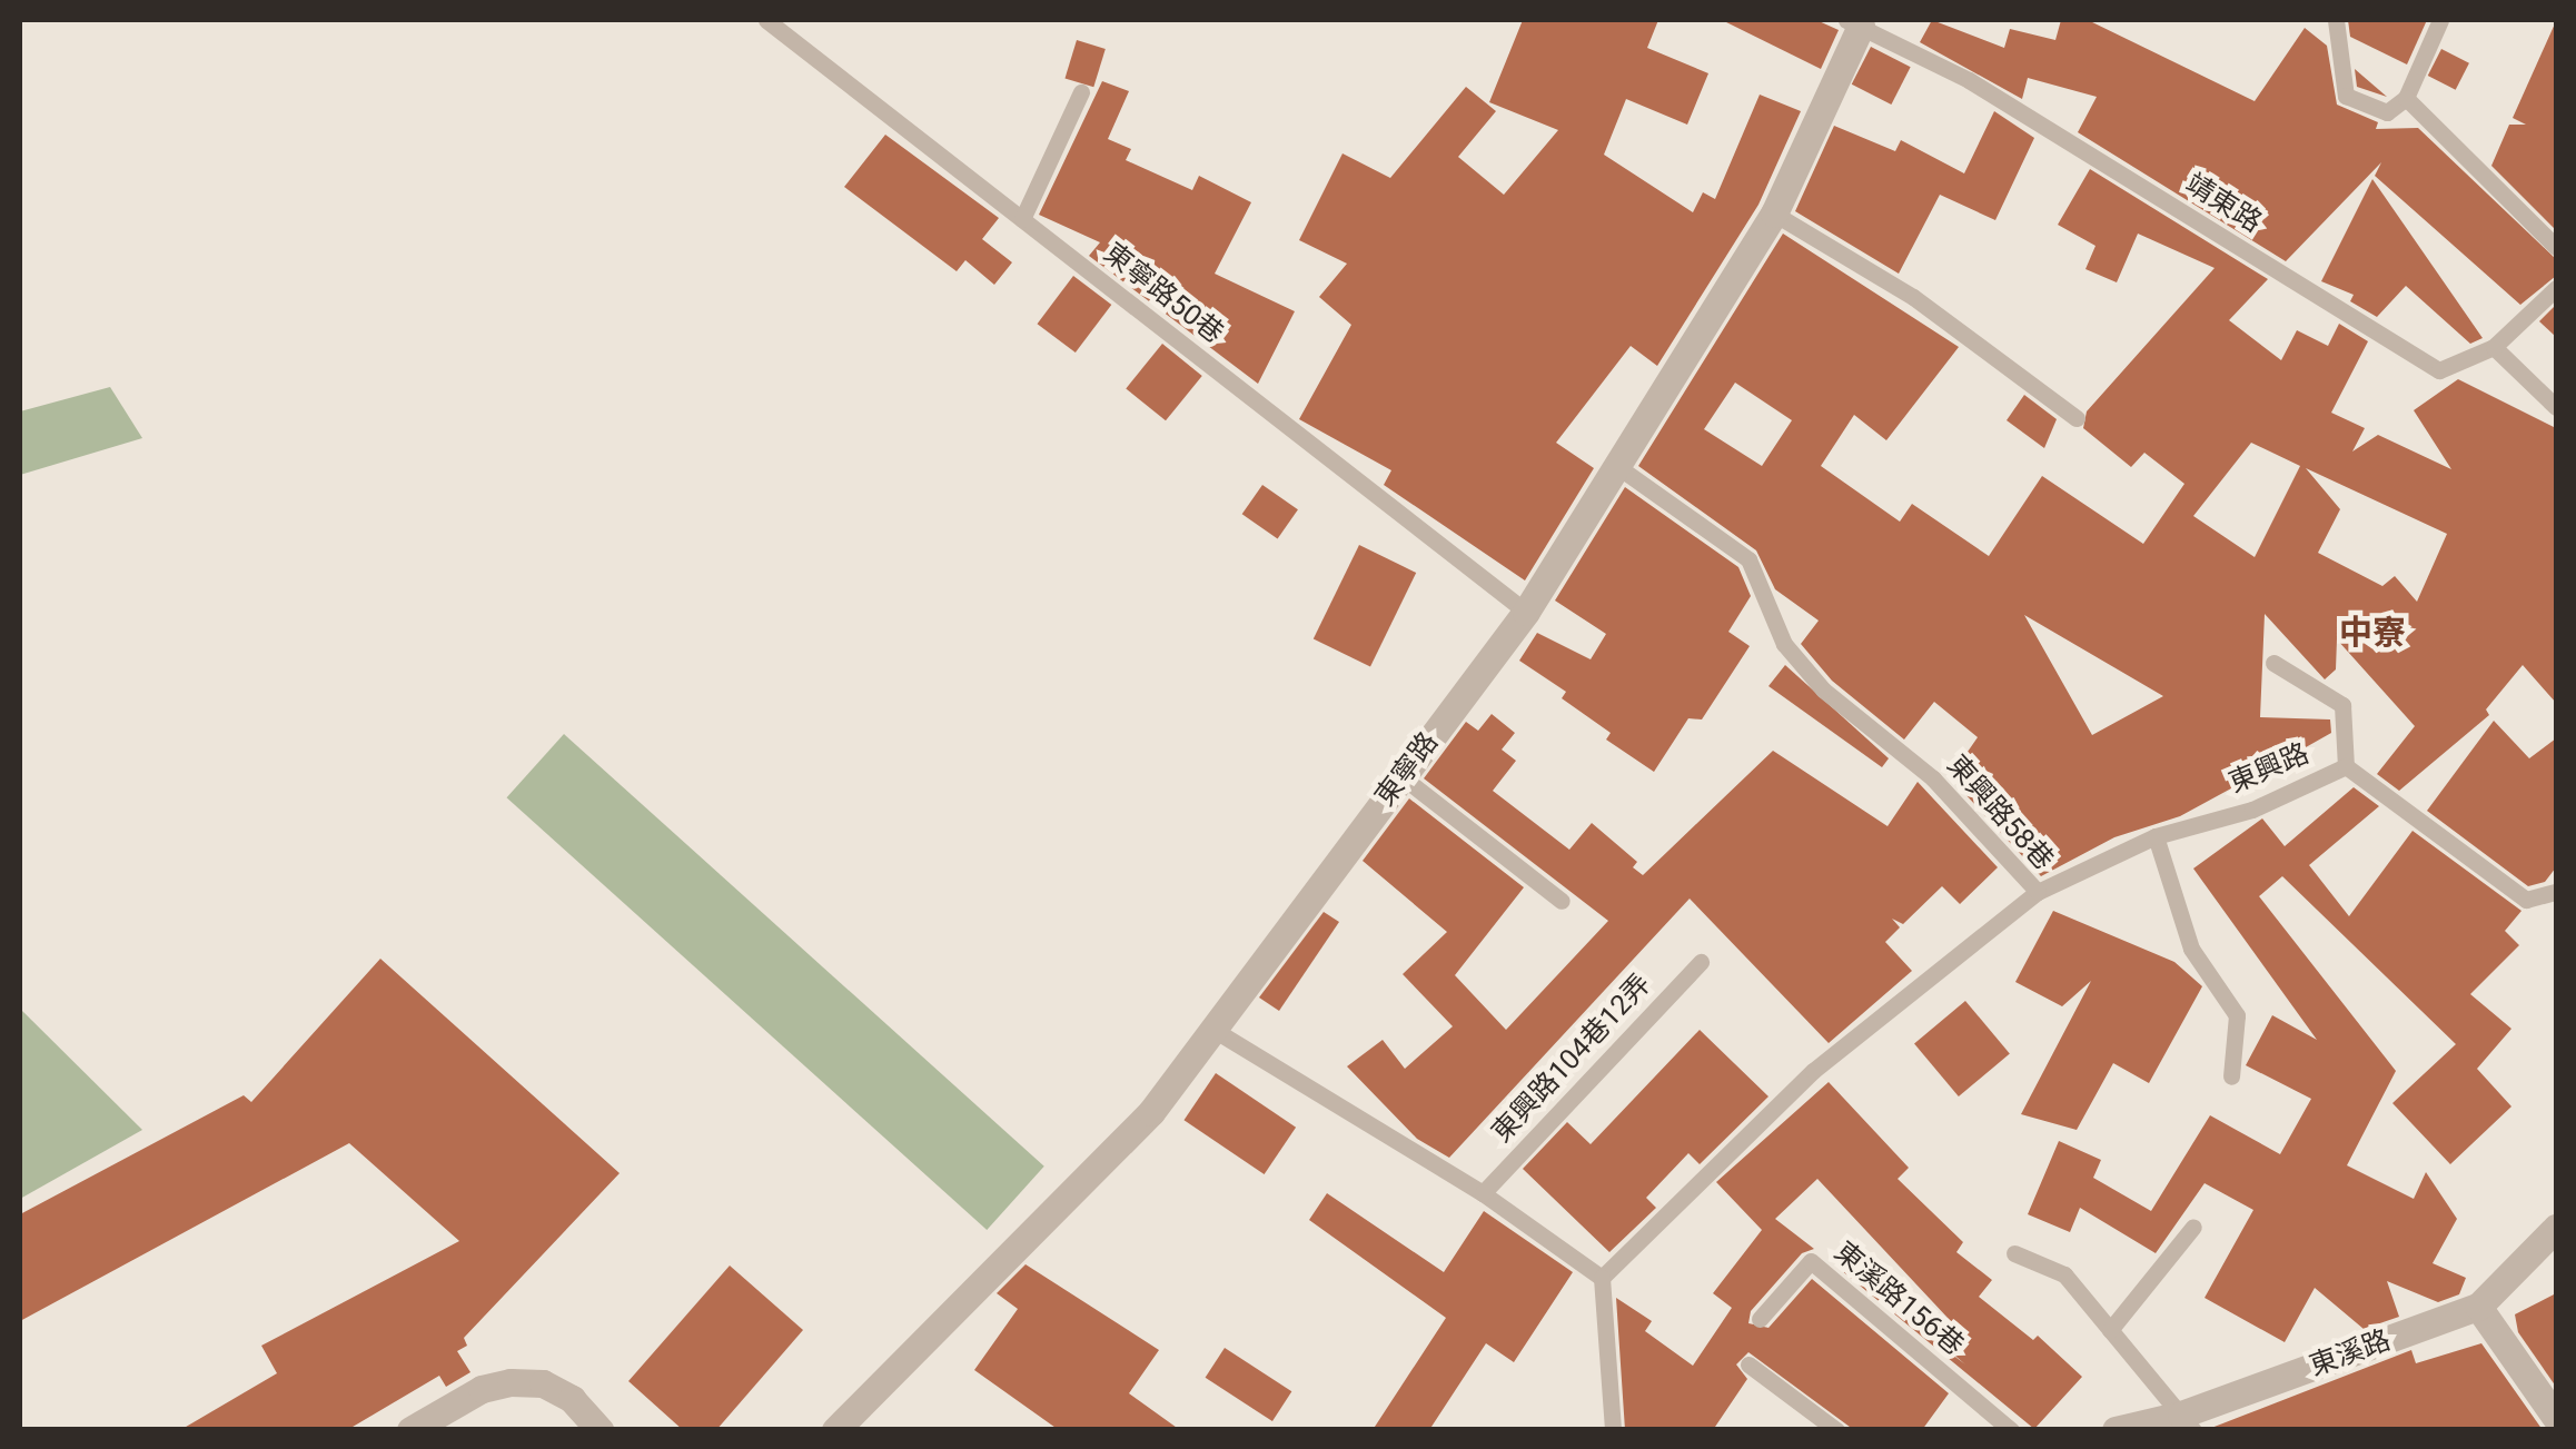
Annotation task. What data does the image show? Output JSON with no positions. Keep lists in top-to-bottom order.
{
  "streets": {
    "street": ["東寧路", "東溪路"],
    "lane": [
      "靖東路",
      "東寧路50巷",
      "東興路",
      "東興路58巷",
      "東興路104巷12弄",
      "東溪路156巷"
    ]
  },
  "crossings": [
    ["靖東路", "東寧路"],
    ["東寧路50巷", "東寧路"],
    ["東興路", "東興路58巷"],
    ["東寧路", "東興路58巷"]
  ],
  "districts": ["中寮"]
}
